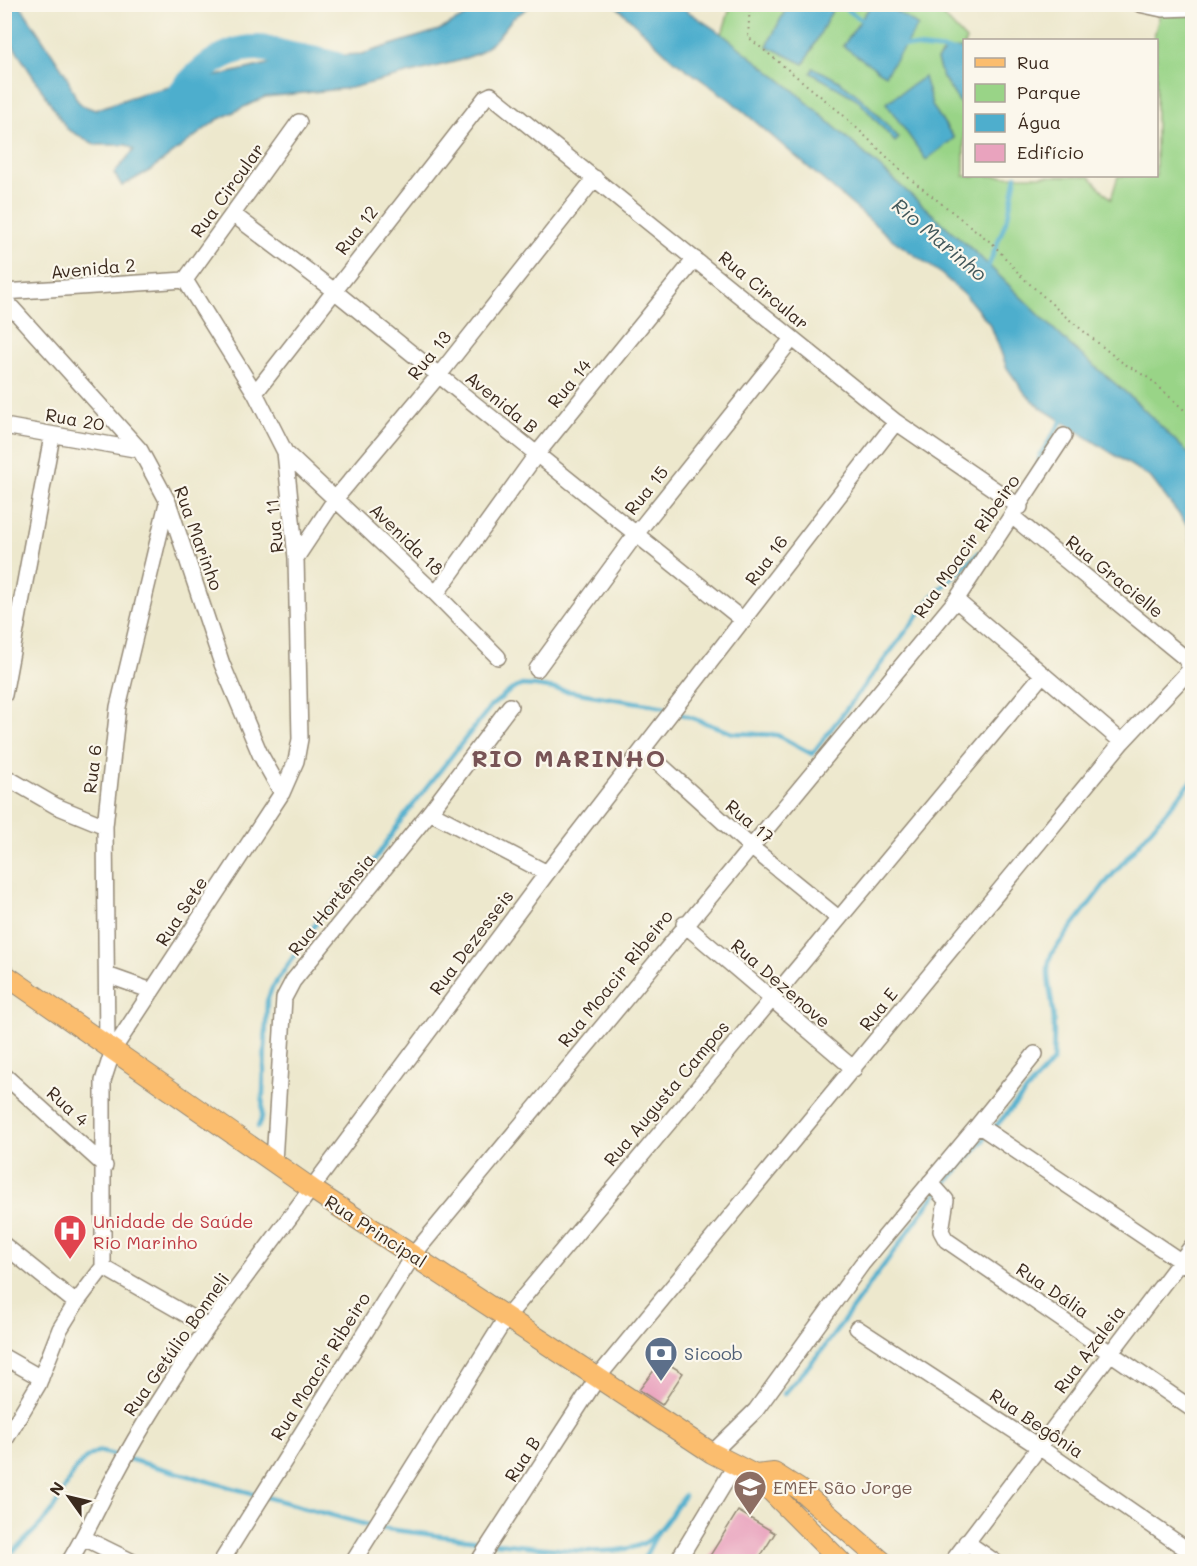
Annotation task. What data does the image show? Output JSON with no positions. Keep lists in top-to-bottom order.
{
  "streets": {
    "main road": ["Rua Principal"],
    "street": [
      "Rua Circular",
      "Rua 12",
      "Avenida 2",
      "Rua 13",
      "Rua 14",
      "Avenida B",
      "Rua 20",
      "Rua 15",
      "Rua 11",
      "Rua Marinho",
      "Avenida 18",
      "Rua Moacir Ribeiro",
      "Rua 16",
      "Rua Gracielle",
      "Rua 6",
      "Rua 17",
      "Rua Hortênsia",
      "Rua Sete",
      "Rua Dezesseis",
      "Rua Dezenove",
      "Rua E",
      "Rua Augusta Campos",
      "Rua 4",
      "Rua Dália",
      "Rua Getúlio Bonneli",
      "Rua Azaleia",
      "Rua Begônia",
      "Rua B"
    ]
  },
  "crossings": [
    ["Rua Circular", "Rua 12"],
    ["Rua Circular", "Avenida 2"],
    ["Rua Circular", "Rua 13"],
    ["Rua Circular", "Rua 14"],
    ["Rua Circular", "Avenida B"],
    ["Rua Circular", "Rua 15"],
    ["Rua Circular", "Rua 11"],
    ["Rua Circular", "Rua Moacir Ribeiro"],
    ["Rua Circular", "Rua 16"],
    ["Rua Circular", "Rua Gracielle"],
    ["Rua 12", "Avenida B"],
    ["Rua 12", "Rua 11"],
    ["Avenida 2", "Rua 11"],
    ["Rua 13", "Avenida B"],
    ["Rua 13", "Rua 11"],
    ["Rua 13", "Avenida 18"],
    ["Rua 14", "Avenida B"],
    ["Rua 14", "Avenida 18"],
    ["Avenida B", "Rua 15"],
    ["Avenida B", "Rua 16"],
    ["Rua 20", "Rua Marinho"],
    ["Rua 11", "Rua Marinho"],
    ["Rua 11", "Avenida 18"],
    ["Rua 11", "Rua Sete"],
    ["Rua Marinho", "Rua 6"],
    ["Rua Marinho", "Rua Sete"],
    ["Rua Moacir Ribeiro", "Rua Gracielle"],
    ["Rua Moacir Ribeiro", "Rua 17"],
    ["Rua Moacir Ribeiro", "Rua Dezenove"],
    ["Rua Moacir Ribeiro", "Rua Principal"],
    ["Rua 16", "Rua Dezesseis"],
    ["Rua Gracielle", "Rua E"],
    ["Rua 6", "Rua Sete"],
    ["Rua 6", "Rua Principal"],
    ["Rua 17", "Rua Dezesseis"],
    ["Rua 17", "Rua Augusta Campos"],
    ["Rua Hortênsia", "Rua Principal"],
    ["Rua Sete", "Rua Principal"],
    ["Rua Dezesseis", "Rua Principal"],
    ["Rua Dezesseis", "Rua Getúlio Bonneli"],
    ["Rua Dezenove", "Rua E"],
    ["Rua Dezenove", "Rua Augusta Campos"],
    ["Rua E", "Rua Principal"],
    ["Rua E", "Rua B"],
    ["Rua Augusta Campos", "Rua Principal"],
    ["Rua Principal", "Rua Getúlio Bonneli"],
    ["Rua Principal", "Rua B"],
    ["Rua Dália", "Rua Azaleia"],
    ["Rua Azaleia", "Rua Begônia"]
  ],
  "districts": ["RIO MARINHO"],
  "water": ["Rio Marinho"],
  "places": {
    "hospital": ["Unidade de Saúde Rio Marinho"],
    "bank": ["Sicoob"],
    "school or university": ["EMEF São Jorge"]
  },
  "legend": [
    "Rua",
    "Parque",
    "Água",
    "Edifício"
  ],
  "north": "top left"
}
